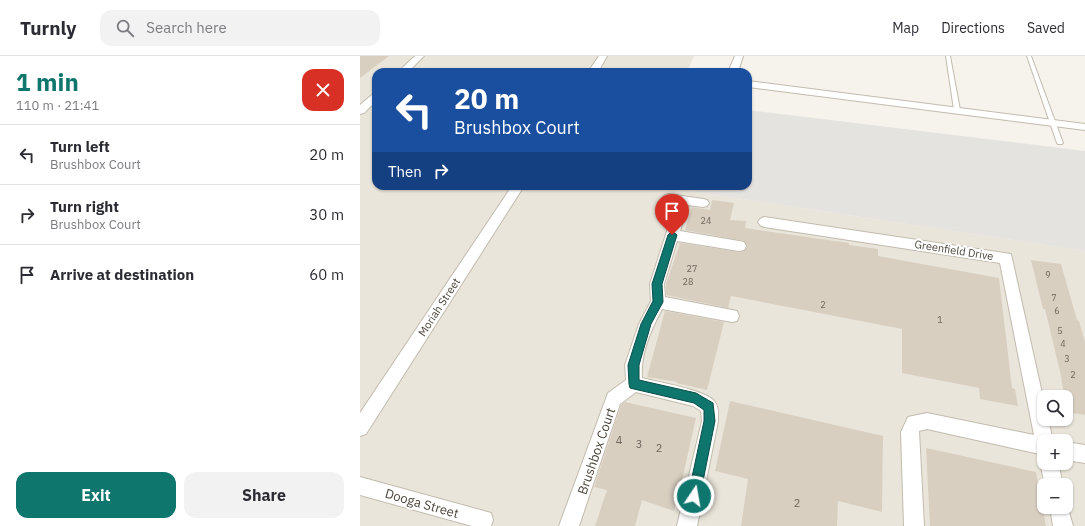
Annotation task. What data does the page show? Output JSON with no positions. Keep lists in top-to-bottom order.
{
  "streets": {
    "street": [
      "Greenfield Drive",
      "Moriah Street",
      "Brushbox Court",
      "Dooga Street"
    ]
  },
  "house_numbers": [
    "24",
    "27",
    "9",
    "28",
    "7",
    "2",
    "6",
    "1",
    "5",
    "4",
    "3",
    "2",
    "4",
    "3",
    "2",
    "2"
  ],
  "page": {
    "header": "Turnly",
    "search": "Search here",
    "nav": ["Map", "Directions", "Saved"],
    "heading": ["1 min", "110 m · 21:41"],
    "turn": ["20 m", "Brushbox Court"],
    "list": [
      {
        "name": "Turn left",
        "note": "Brushbox Court",
        "value": "20 m"
      },
      {
        "name": "Turn right",
        "note": "Brushbox Court",
        "value": "30 m"
      },
      {
        "name": "Arrive at destination",
        "value": "60 m"
      }
    ],
    "then": "Then",
    "map_buttons": ["+", "−"],
    "buttons": ["Exit", "Share"]
  }
}
